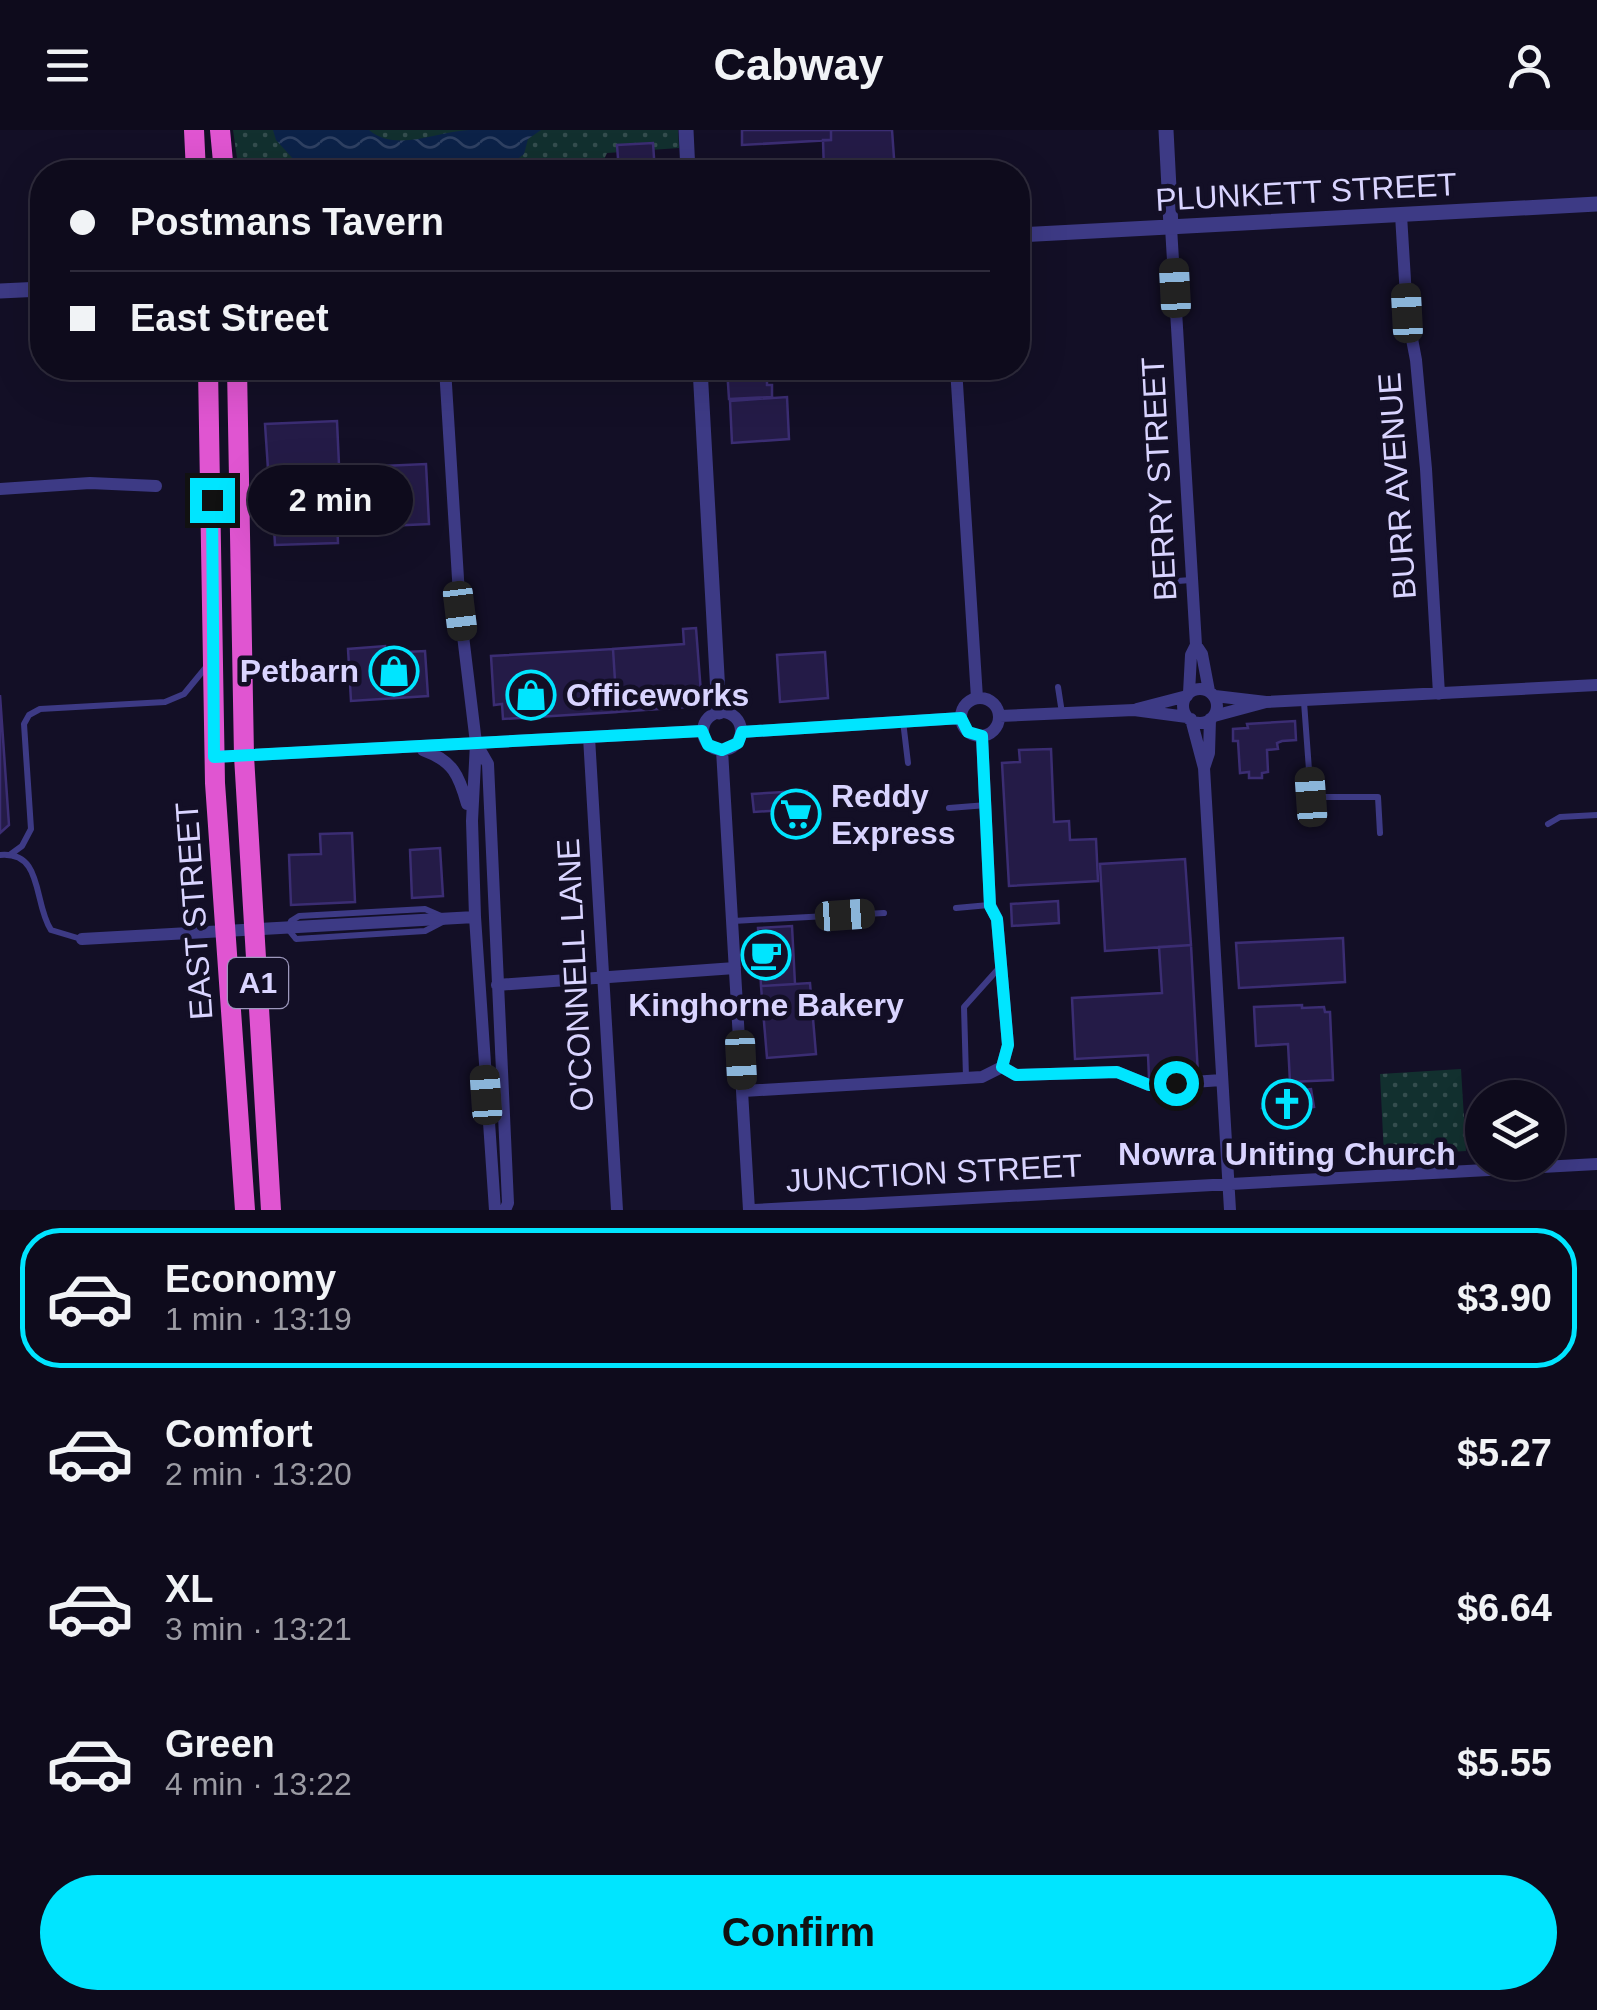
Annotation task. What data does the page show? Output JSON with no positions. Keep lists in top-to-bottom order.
{
  "streets": {
    "highway": ["EAST STREET", "A1"],
    "street": [
      "PLUNKETT STREET",
      "BERRY STREET",
      "BURR AVENUE",
      "O'CONNELL LANE",
      "JUNCTION STREET"
    ]
  },
  "crossings": [
    ["PLUNKETT STREET", "BERRY STREET"],
    ["PLUNKETT STREET", "BURR AVENUE"]
  ],
  "places": {
    "shop": ["Petbarn", "Officeworks"],
    "supermarket": ["Reddy Express"],
    "cafe": ["Kinghorne Bakery"],
    "church": ["Nowra Uniting Church"]
  },
  "page": {
    "header": "Cabway",
    "banner": ["Postmans Tavern", "East Street"],
    "bubble": "2 min",
    "list": [
      {
        "name": "Economy",
        "note": "1 min · 13:19",
        "value": "$3.90"
      },
      {
        "name": "Comfort",
        "note": "2 min · 13:20",
        "value": "$5.27"
      },
      {
        "name": "XL",
        "note": "3 min · 13:21",
        "value": "$6.64"
      },
      {
        "name": "Green",
        "note": "4 min · 13:22",
        "value": "$5.55"
      }
    ],
    "buttons": "Confirm"
  }
}
